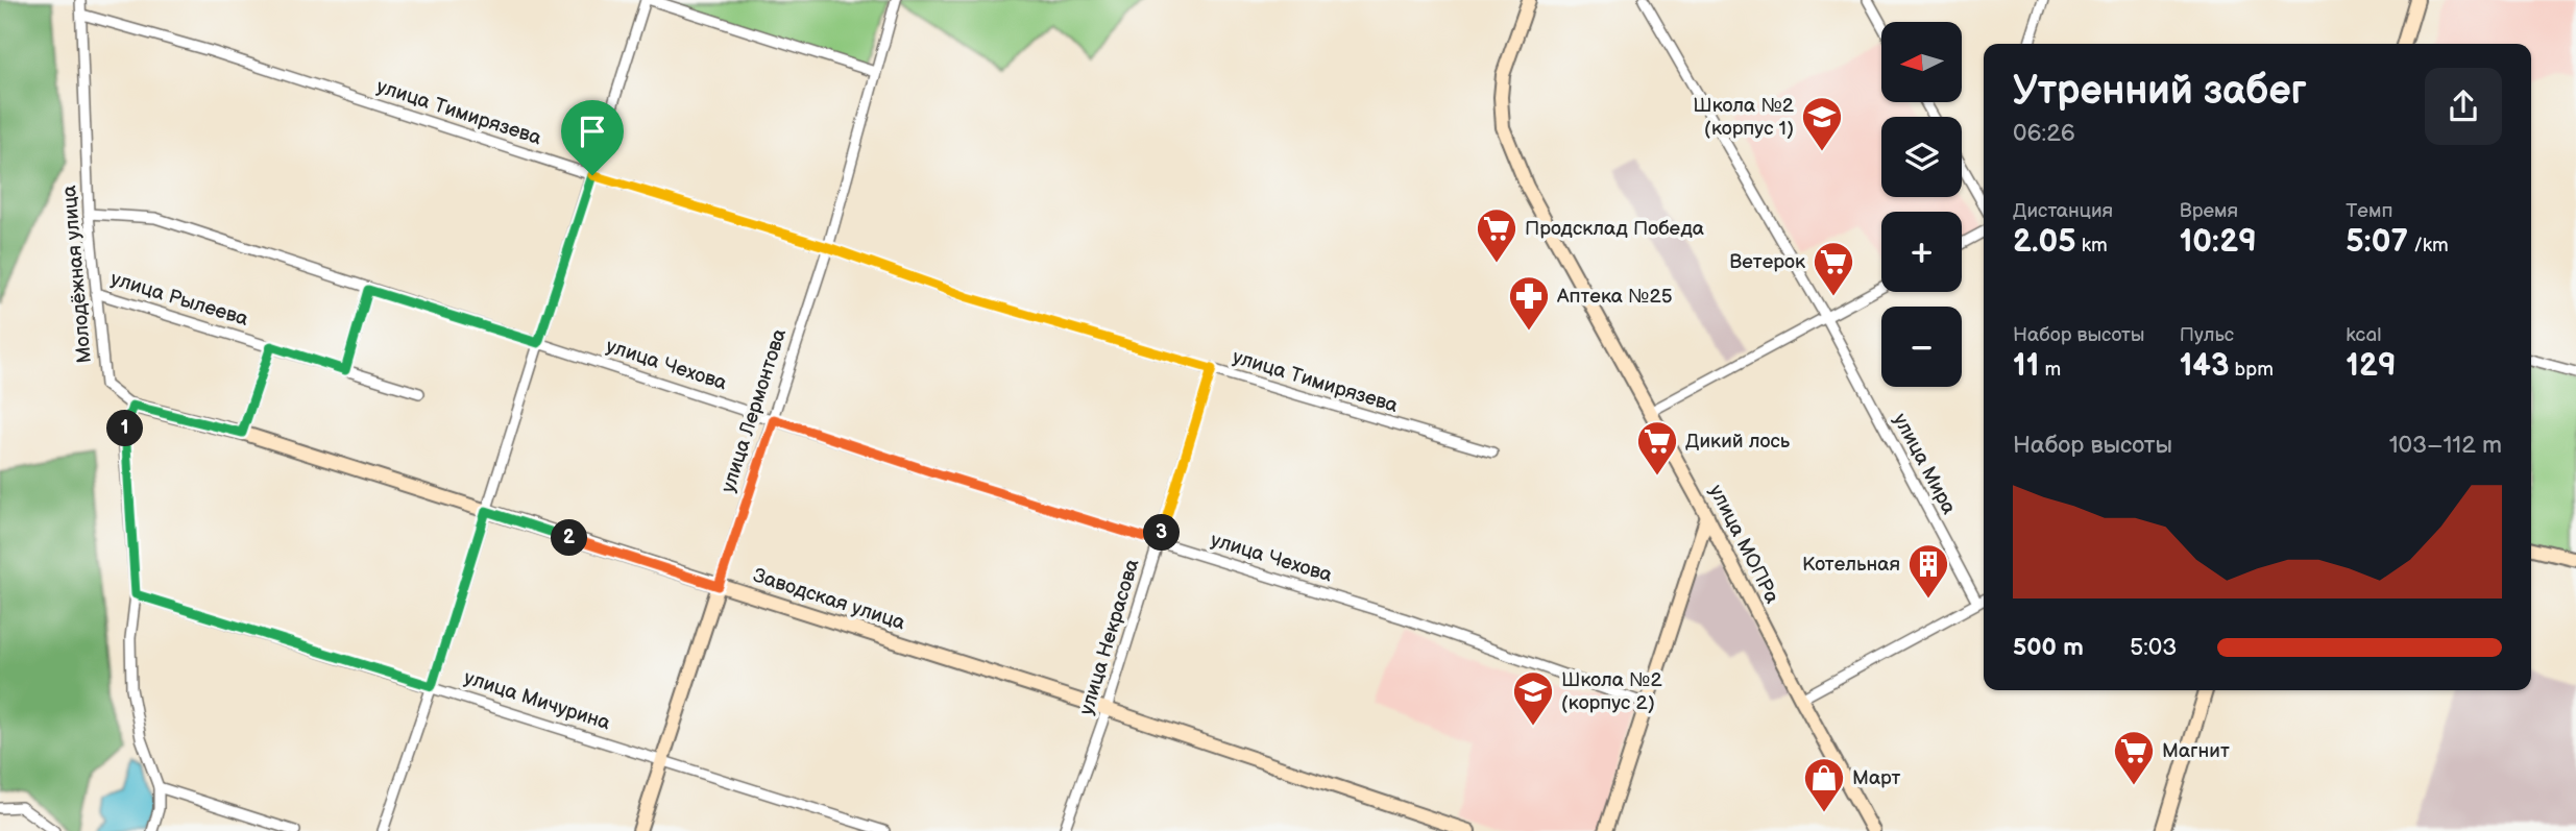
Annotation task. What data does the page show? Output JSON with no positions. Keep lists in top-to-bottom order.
{
  "streets": {
    "street": [
      "улица Тимирязева",
      "Молодёжная улица",
      "улица Рылеева",
      "улица Чехова",
      "улица Лермонтова",
      "улица Мира",
      "улица МОПРа",
      "Заводская улица",
      "улица Некрасова",
      "улица Мичурина"
    ]
  },
  "crossings": [
    ["улица Тимирязева", "Молодёжная улица"],
    ["улица Тимирязева", "улица Лермонтова"],
    ["улица Тимирязева", "улица Некрасова"],
    ["Молодёжная улица", "улица Рылеева"],
    ["Молодёжная улица", "улица Чехова"],
    ["Молодёжная улица", "Заводская улица"],
    ["улица Чехова", "улица Лермонтова"],
    ["улица Чехова", "улица Некрасова"],
    ["улица Лермонтова", "Заводская улица"],
    ["улица Лермонтова", "улица Мичурина"],
    ["Заводская улица", "улица Некрасова"]
  ],
  "places": {
    "school or university": ["Школа №2 (корпус 1)", "Школа №2 (корпус 2)"],
    "supermarket": [
      "Продсклад Победа",
      "Ветерок",
      "Дикий лось",
      "Магнит"
    ],
    "pharmacy": ["Аптека №25"],
    "building": ["Котельная"],
    "shop": ["Март"]
  },
  "north": "left",
  "page": {
    "map_buttons": ["+", "−"],
    "heading": ["Утренний забег", "06:26"],
    "stats": [
      ["Дистанция", "2.05 km"],
      ["Время", "10:29"],
      ["Темп", "5:07 /km"],
      ["Набор высоты", "11 m"],
      ["Пульс", "143 bpm"],
      ["kcal", "129"]
    ],
    "pins": ["1", "3", "2"],
    "chart": ["Набор высоты", "103–112 m"],
    "list": [
      {
        "name": "500 m",
        "note": "5:03"
      }
    ]
  }
}
